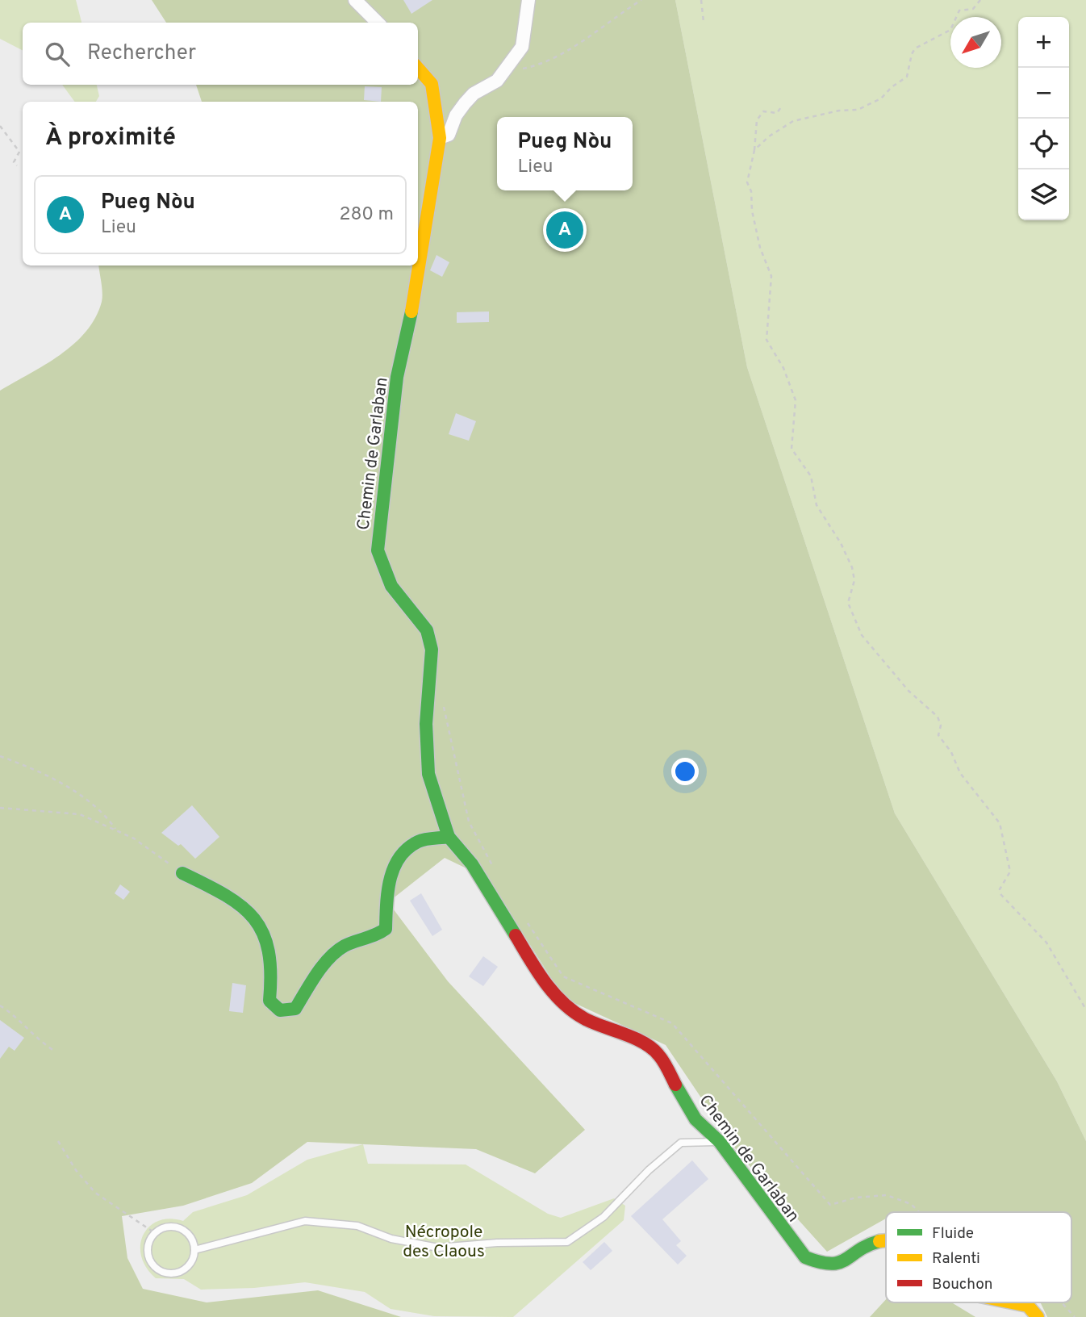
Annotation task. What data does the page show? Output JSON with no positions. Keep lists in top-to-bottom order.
{
  "streets": {
    "street": ["Chemin de Garlaban"]
  },
  "parks": ["Nécropole des Claous"],
  "legend": ["Fluide", "Ralenti", "Bouchon"],
  "north": "bottom left",
  "page": {
    "map_buttons": ["+", "−"],
    "search": "Rechercher",
    "heading": "À proximité",
    "popup": ["Pueg Nòu", "Lieu"],
    "list": [
      {
        "mark": "A",
        "name": "Pueg Nòu",
        "note": "Lieu",
        "value": "280 m"
      }
    ],
    "pins": "A"
  }
}
